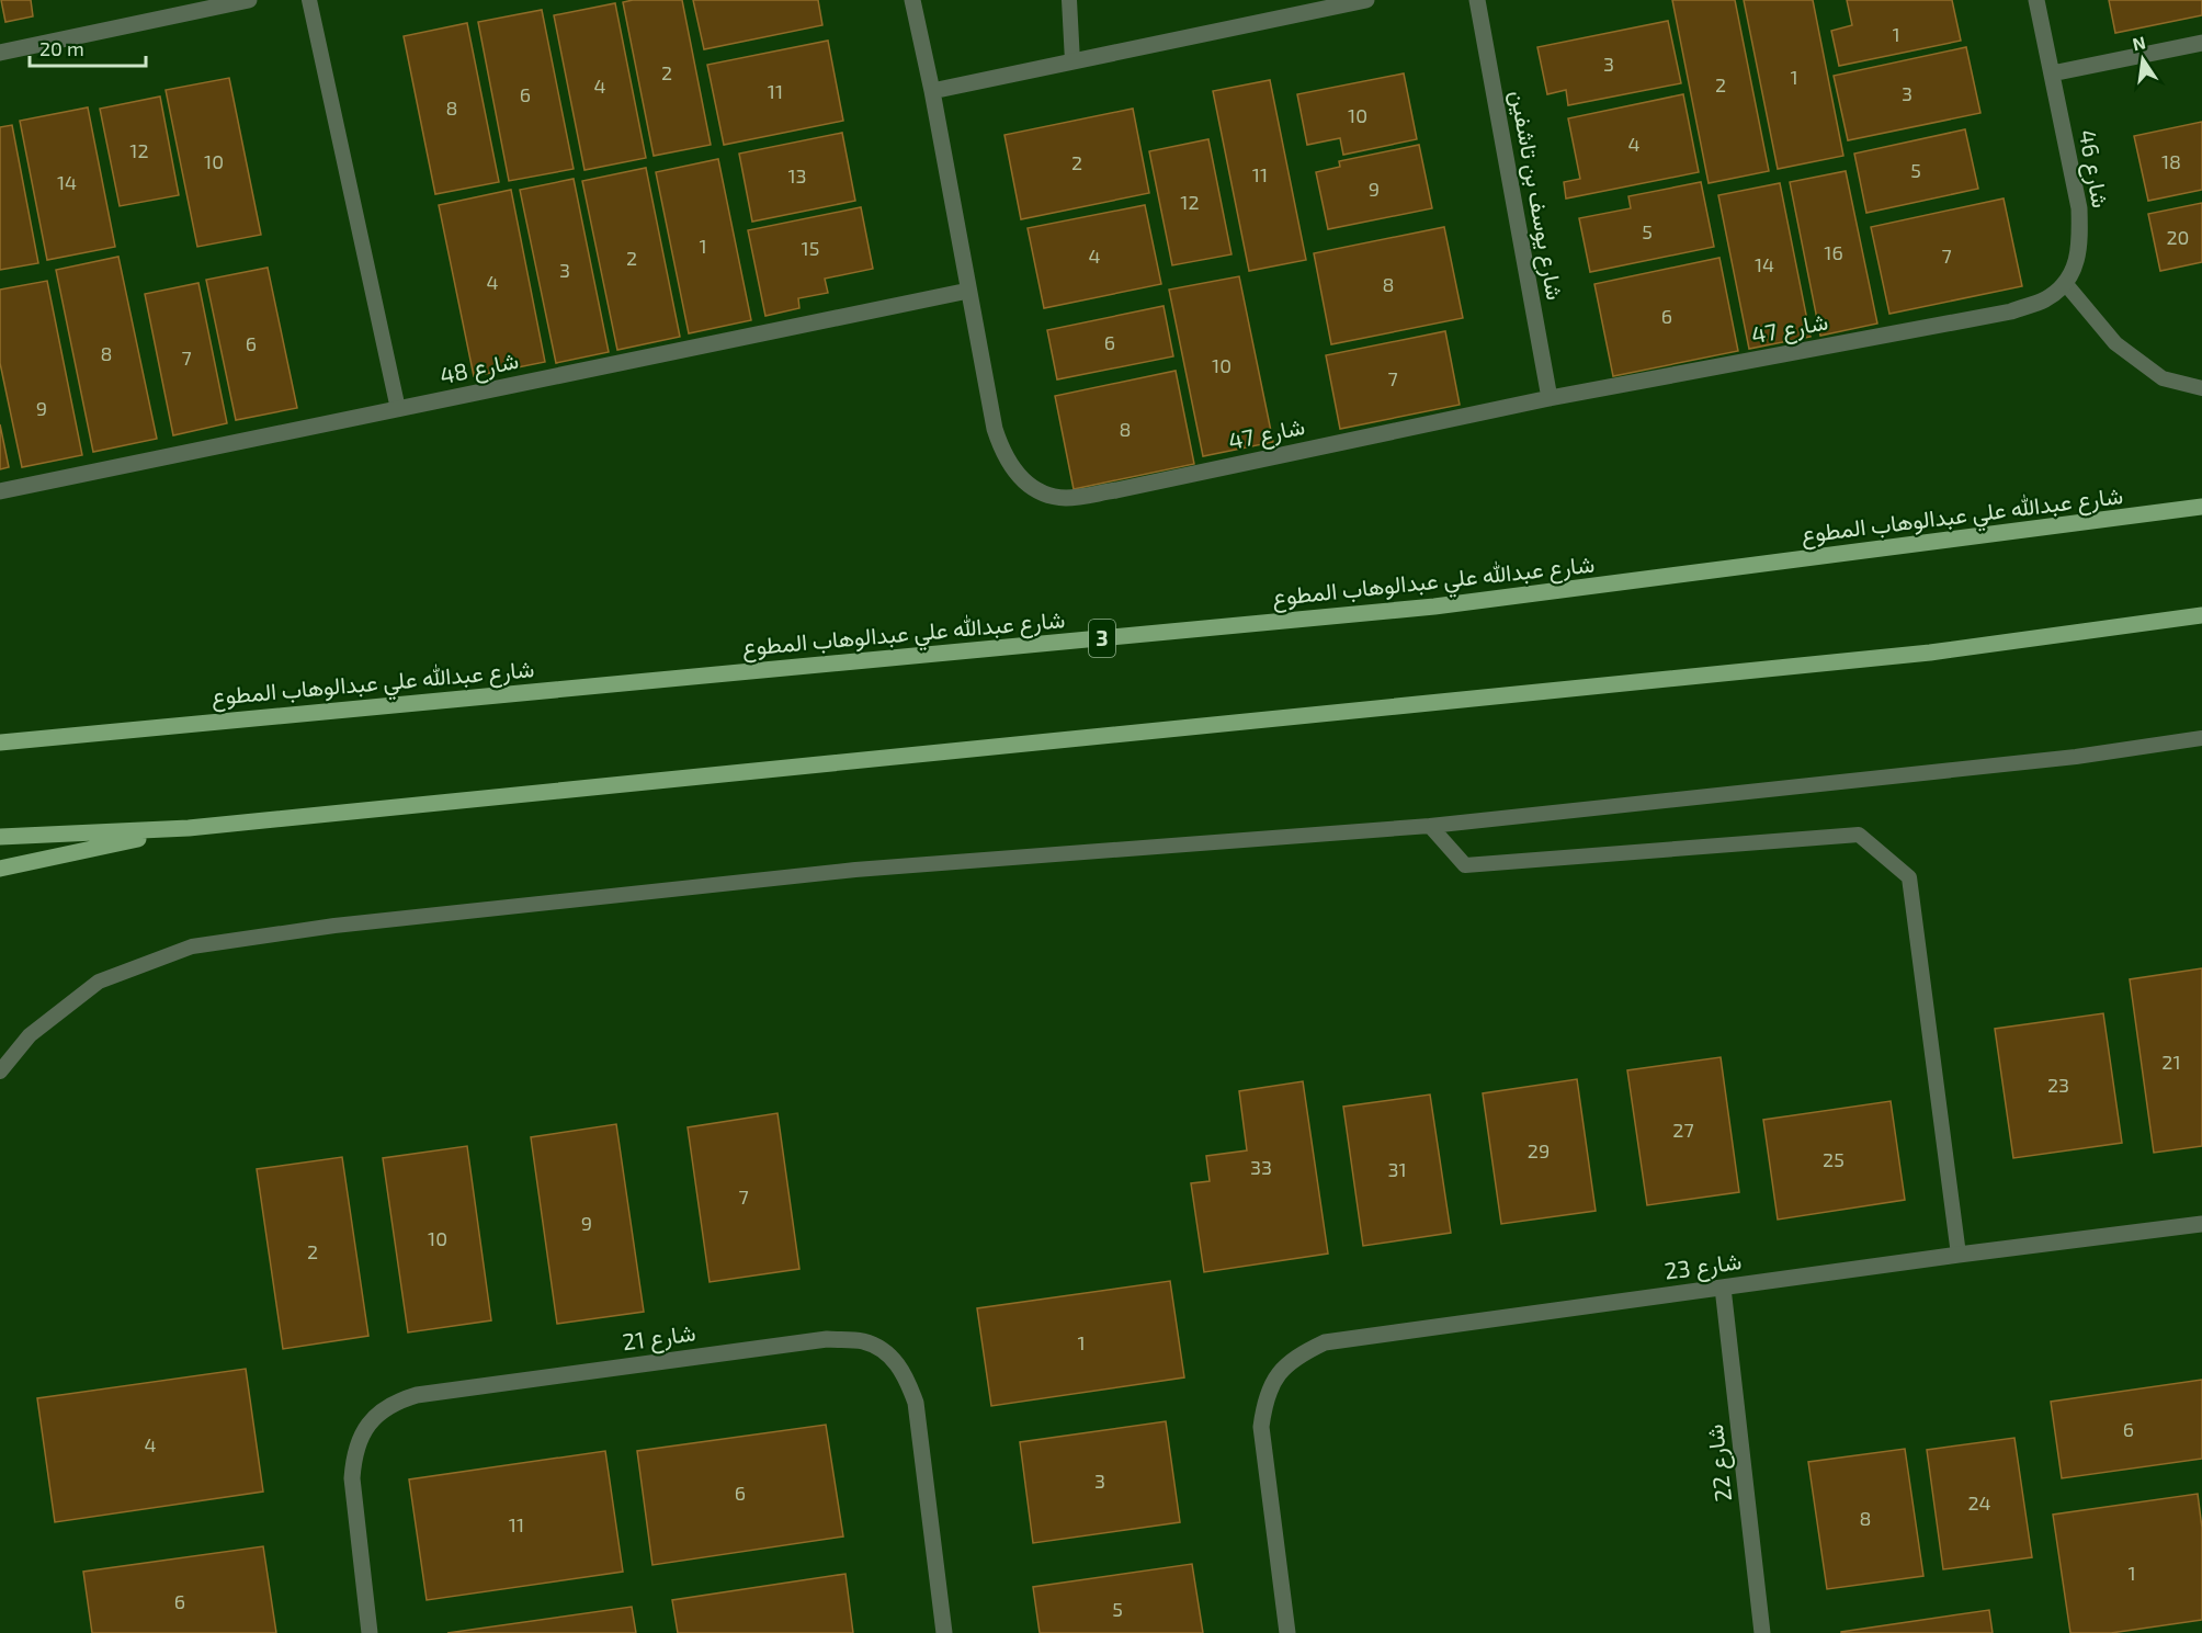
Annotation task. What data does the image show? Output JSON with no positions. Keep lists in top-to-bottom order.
{
  "streets": {
    "main road": ["شارع عبدالله علي عبدالوهاب المطوع", "3"],
    "street": [
      "شارع 46",
      "شارع يوسف بن تاشفين",
      "شارع 47",
      "شارع 48",
      "شارع 23",
      "شارع 21",
      "شارع 22"
    ]
  },
  "crossings": [
    ["شارع 46", "شارع 47"],
    ["شارع يوسف بن تاشفين", "شارع 47"],
    ["شارع 47", "شارع 48"],
    ["شارع 23", "شارع 22"]
  ],
  "house_numbers": [
    "1",
    "3",
    "2",
    "1",
    "2",
    "4",
    "11",
    "3",
    "6",
    "8",
    "10",
    "4",
    "12",
    "10",
    "18",
    "2",
    "5",
    "11",
    "13",
    "14",
    "9",
    "12",
    "5",
    "20",
    "1",
    "15",
    "16",
    "4",
    "7",
    "2",
    "14",
    "3",
    "4",
    "8",
    "6",
    "6",
    "6",
    "8",
    "7",
    "10",
    "7",
    "9",
    "8",
    "21",
    "23",
    "27",
    "29",
    "25",
    "33",
    "31",
    "7",
    "9",
    "10",
    "2",
    "1",
    "6",
    "4",
    "3",
    "6",
    "24",
    "8",
    "11",
    "1",
    "6",
    "5"
  ],
  "scale_bar": "20 m",
  "north": "top"
}
